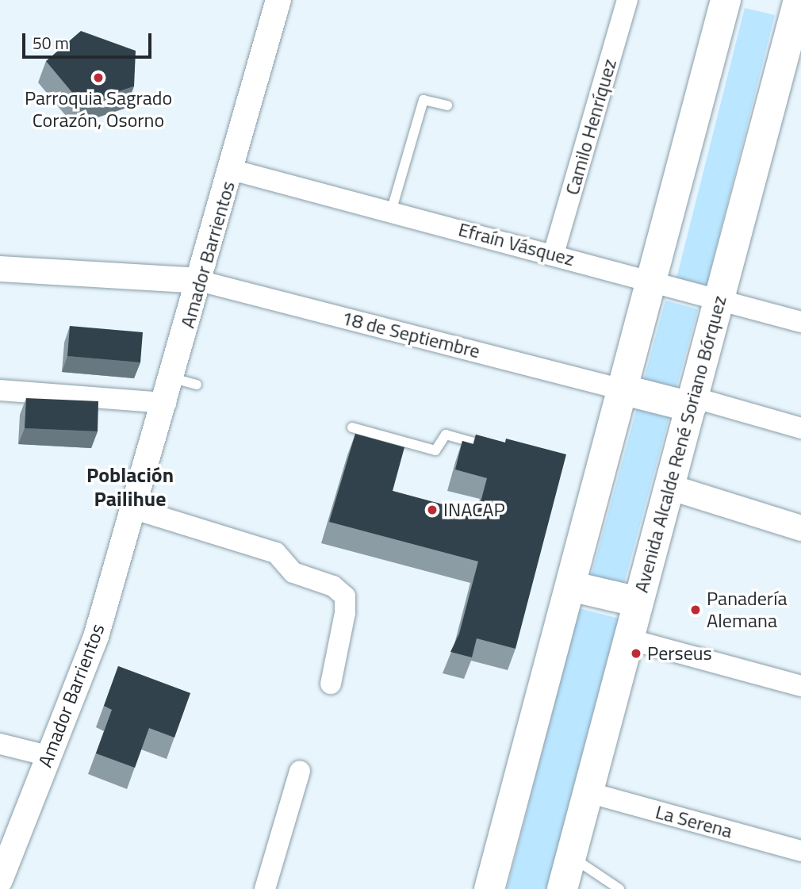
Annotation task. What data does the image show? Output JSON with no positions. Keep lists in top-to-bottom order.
{
  "streets": {
    "main road": ["Avenida Alcalde René Soriano Bórquez"],
    "street": [
      "Camilo Henríquez",
      "Efraín Vásquez",
      "Amador Barrientos",
      "18 de Septiembre",
      "La Serena"
    ]
  },
  "crossings": [
    ["Camilo Henríquez", "Efraín Vásquez"],
    ["Efraín Vásquez", "Amador Barrientos"],
    ["Efraín Vásquez", "Avenida Alcalde René Soriano Bórquez"],
    ["Amador Barrientos", "18 de Septiembre"],
    ["Avenida Alcalde René Soriano Bórquez", "La Serena"]
  ],
  "districts": ["Población Pailihue"],
  "places": [
    "Parroquia Sagrado Corazón, Osorno",
    "INACAP",
    "Panadería Alemana",
    "Perseus"
  ],
  "scale_bar": "50 m"
}
